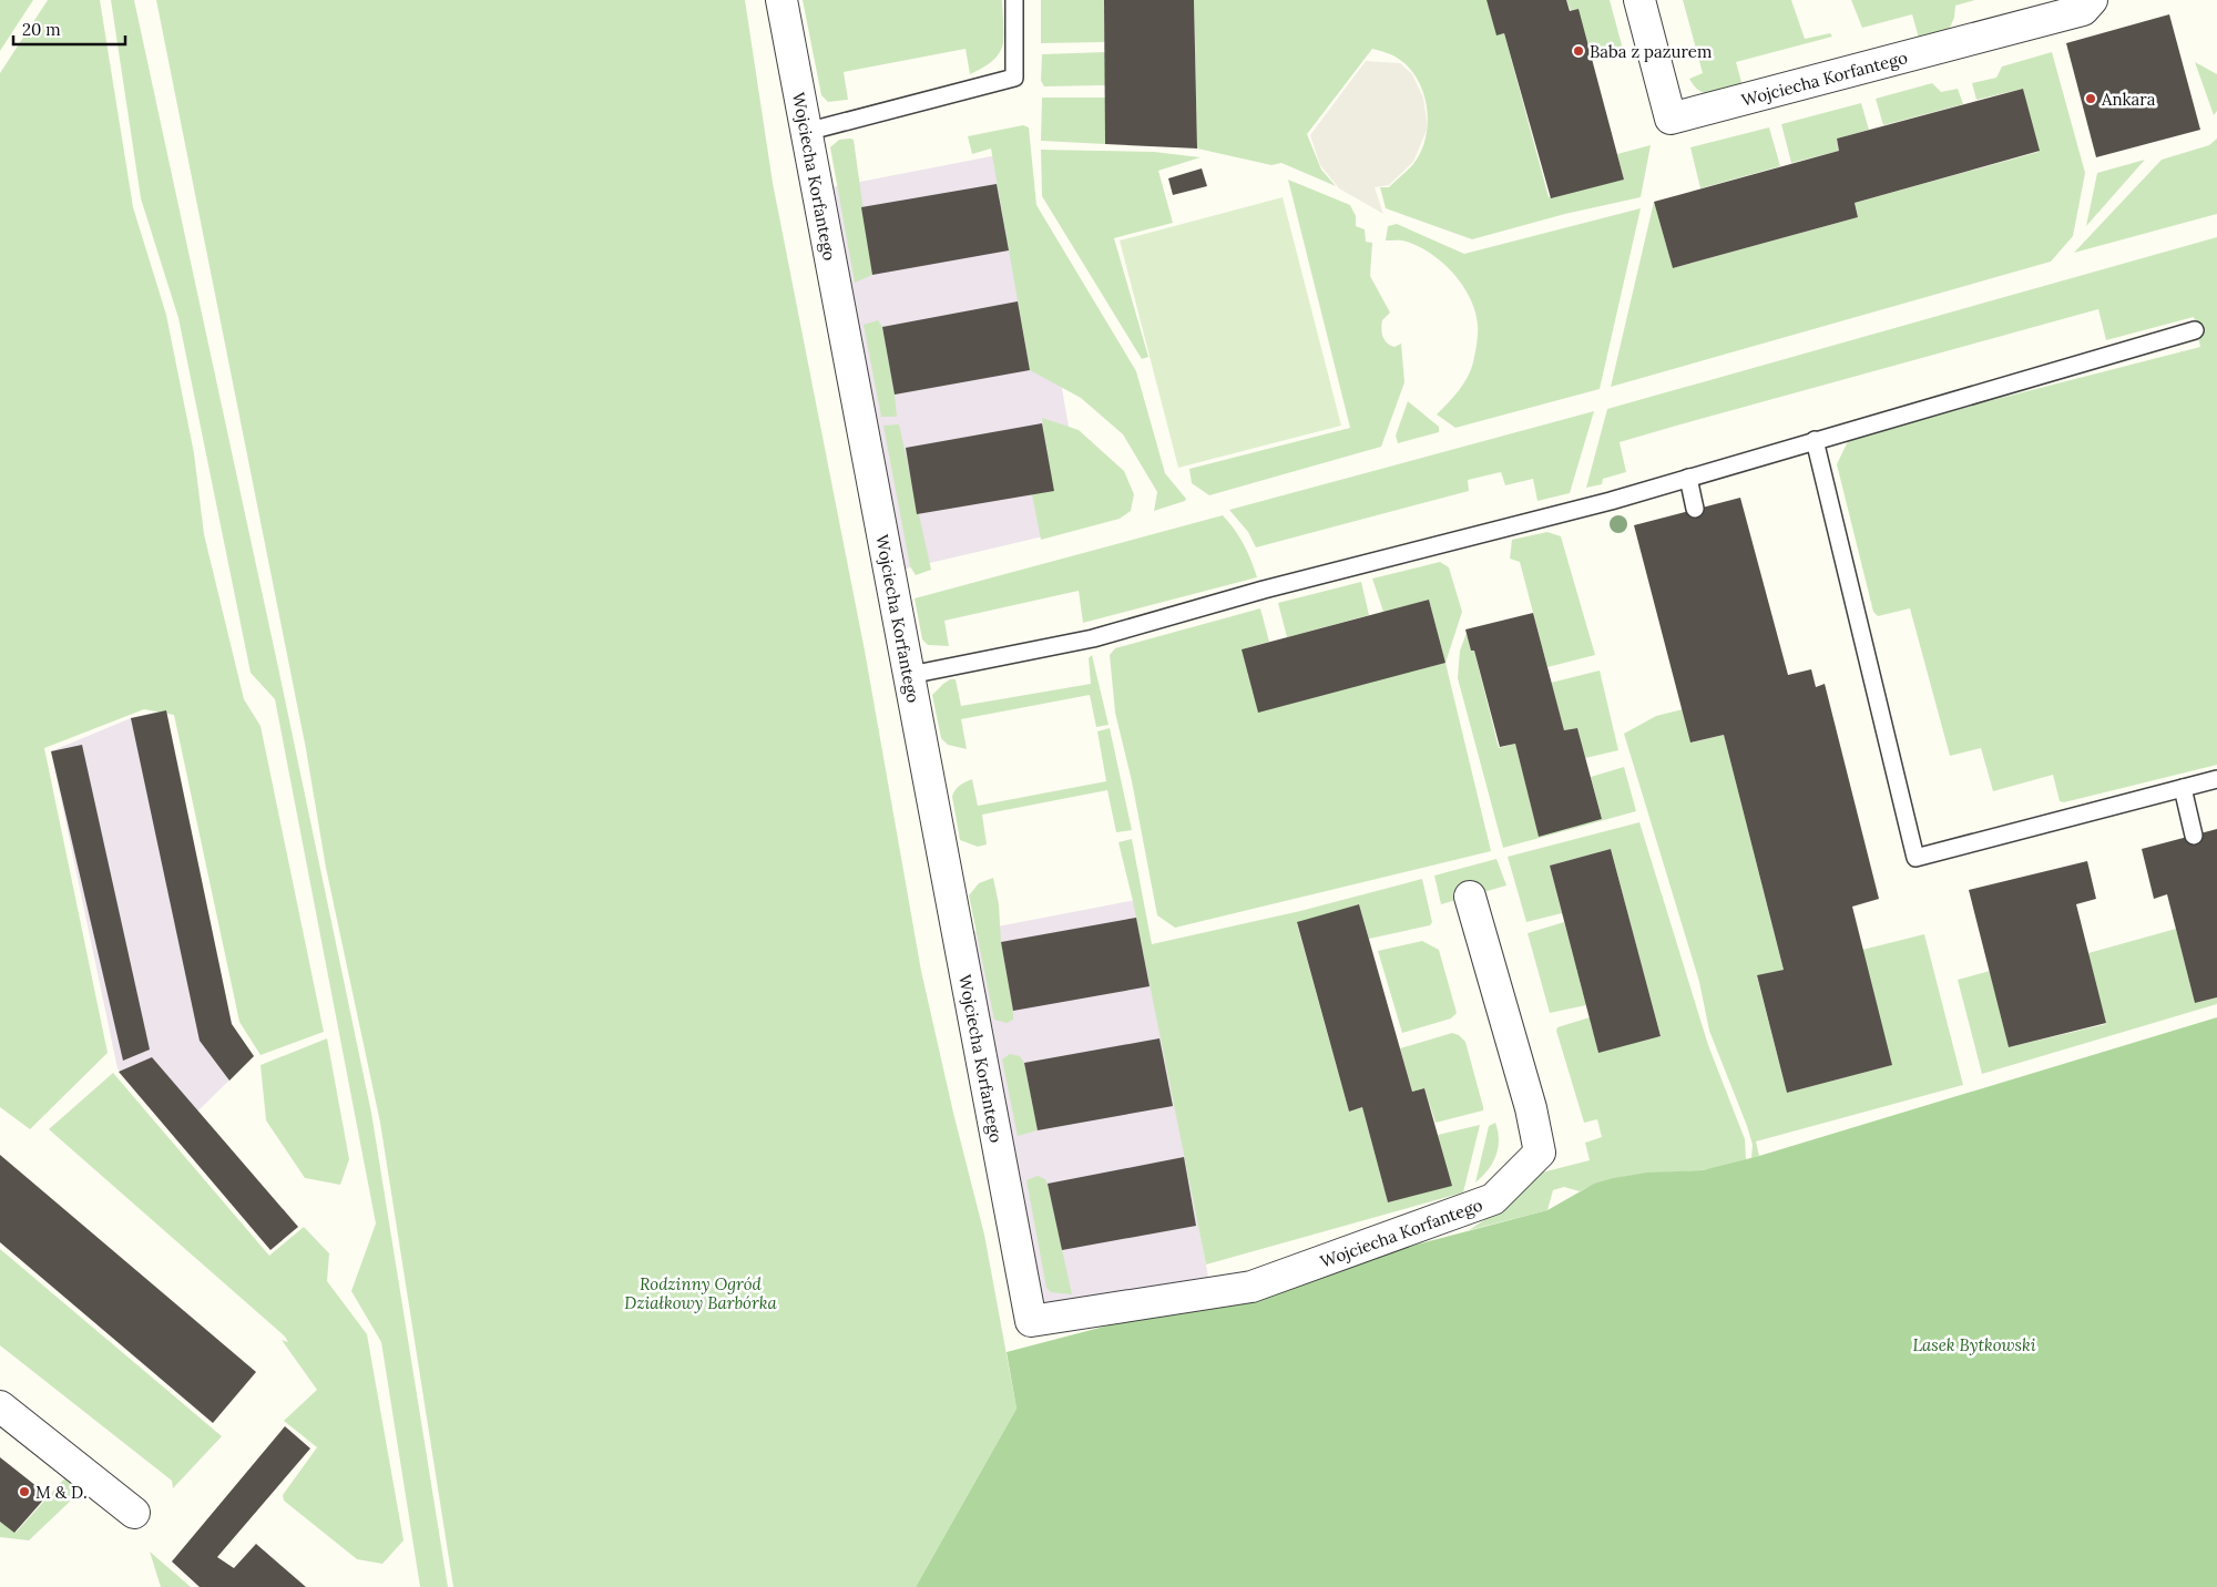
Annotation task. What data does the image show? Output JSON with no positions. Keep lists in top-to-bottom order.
{
  "streets": {
    "street": ["Wojciecha Korfantego"]
  },
  "parks": ["Rodzinny Ogród Działkowy Barbórka", "Lasek Bytkowski"],
  "places": ["Baba z pazurem", "Ankara", "M & D."],
  "scale_bar": "20 m"
}
